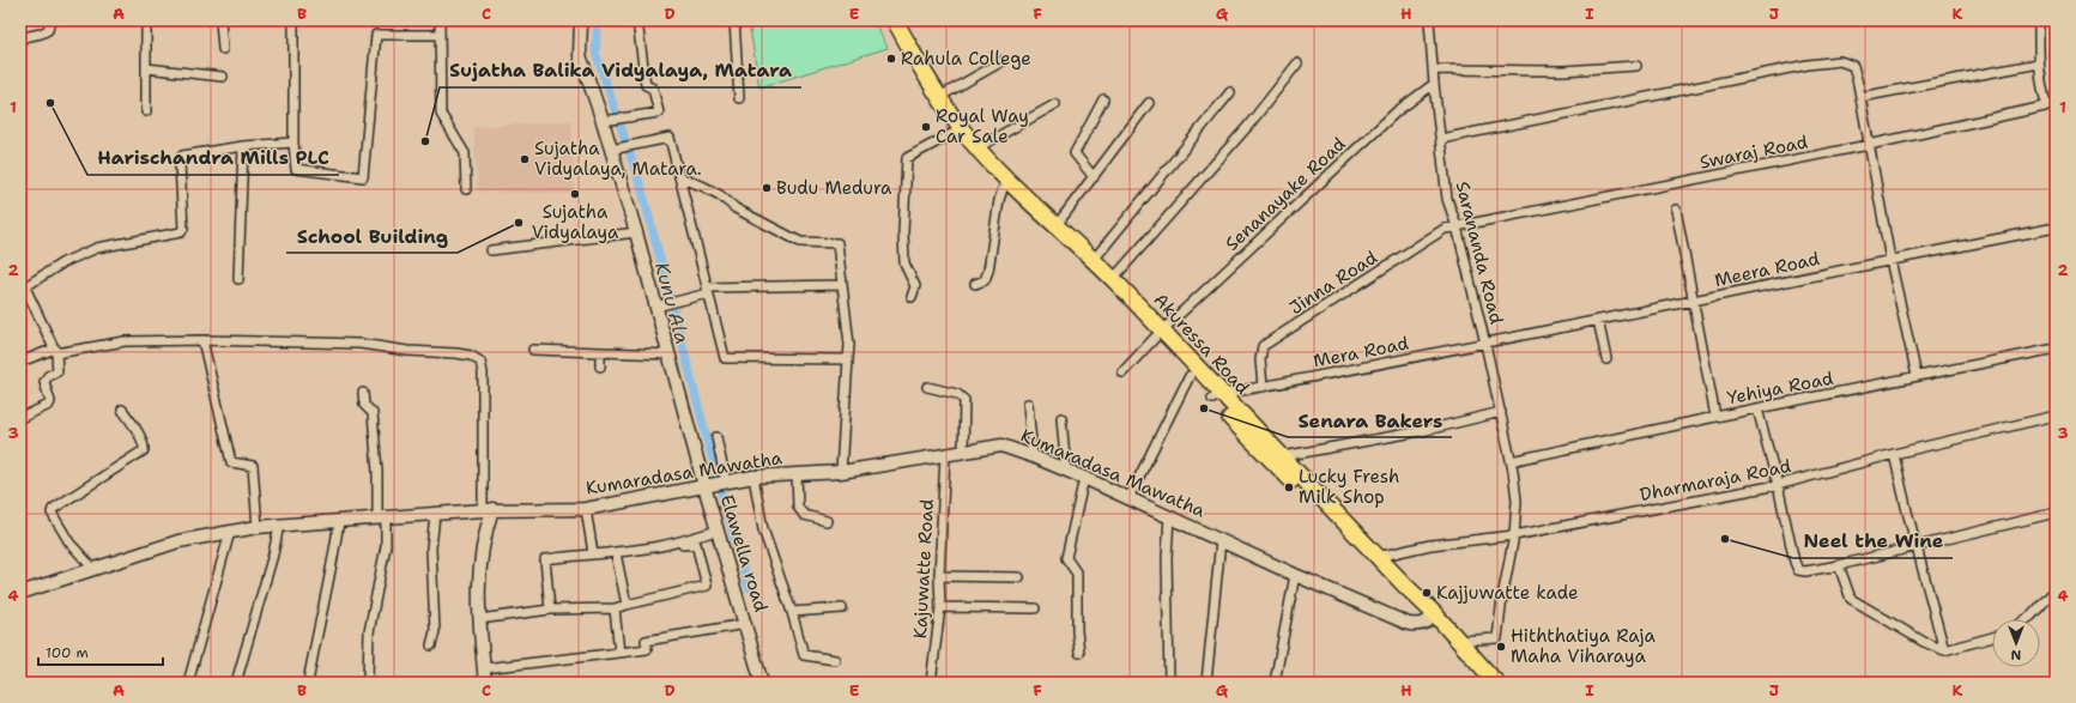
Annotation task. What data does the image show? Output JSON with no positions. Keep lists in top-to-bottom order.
{
  "streets": {
    "highway": ["Akuressa Road"],
    "main road": ["Kumaradasa Mawatha", "Elawella road"],
    "street": [
      "Swaraj Road",
      "Senanayake Road",
      "Sarananda Road",
      "Meera Road",
      "Jinna Road",
      "Mera Road",
      "Yehiya Road",
      "Dharmaraja Road",
      "Kajuwatte Road"
    ]
  },
  "crossings": [
    ["Swaraj Road", "Sarananda Road"],
    ["Swaraj Road", "Jinna Road"],
    ["Senanayake Road", "Sarananda Road"],
    ["Senanayake Road", "Akuressa Road"],
    ["Sarananda Road", "Meera Road"],
    ["Sarananda Road", "Jinna Road"],
    ["Sarananda Road", "Akuressa Road"],
    ["Sarananda Road", "Mera Road"],
    ["Sarananda Road", "Yehiya Road"],
    ["Sarananda Road", "Dharmaraja Road"],
    ["Meera Road", "Mera Road"],
    ["Jinna Road", "Mera Road"],
    ["Akuressa Road", "Mera Road"],
    ["Akuressa Road", "Kumaradasa Mawatha"],
    ["Akuressa Road", "Dharmaraja Road"],
    ["Kumaradasa Mawatha", "Elawella road"],
    ["Kumaradasa Mawatha", "Kajuwatte Road"]
  ],
  "water": ["Kunu Ala"],
  "places": [
    "Rahula College",
    "Harischandra Mills PLC",
    "Royal Way Car Sale",
    "Sujatha Balika Vidyalaya, Matara",
    "Sujatha Vidyalaya, Matara.",
    "Budu Medura",
    "Sujatha Vidyalaya",
    "School Building",
    "Senara Bakers",
    "Lucky Fresh Milk Shop",
    "Neel the Wine",
    "Kajjuwatte kade",
    "Hiththatiya Raja Maha Viharaya"
  ],
  "scale_bar": "100 m",
  "north": "bottom",
  "grid": {
    "columns": [
      "A",
      "B",
      "C",
      "D",
      "E",
      "F",
      "G",
      "H",
      "I",
      "J",
      "K"
    ],
    "rows": [
      "1",
      "2",
      "3",
      "4"
    ]
  }
}
